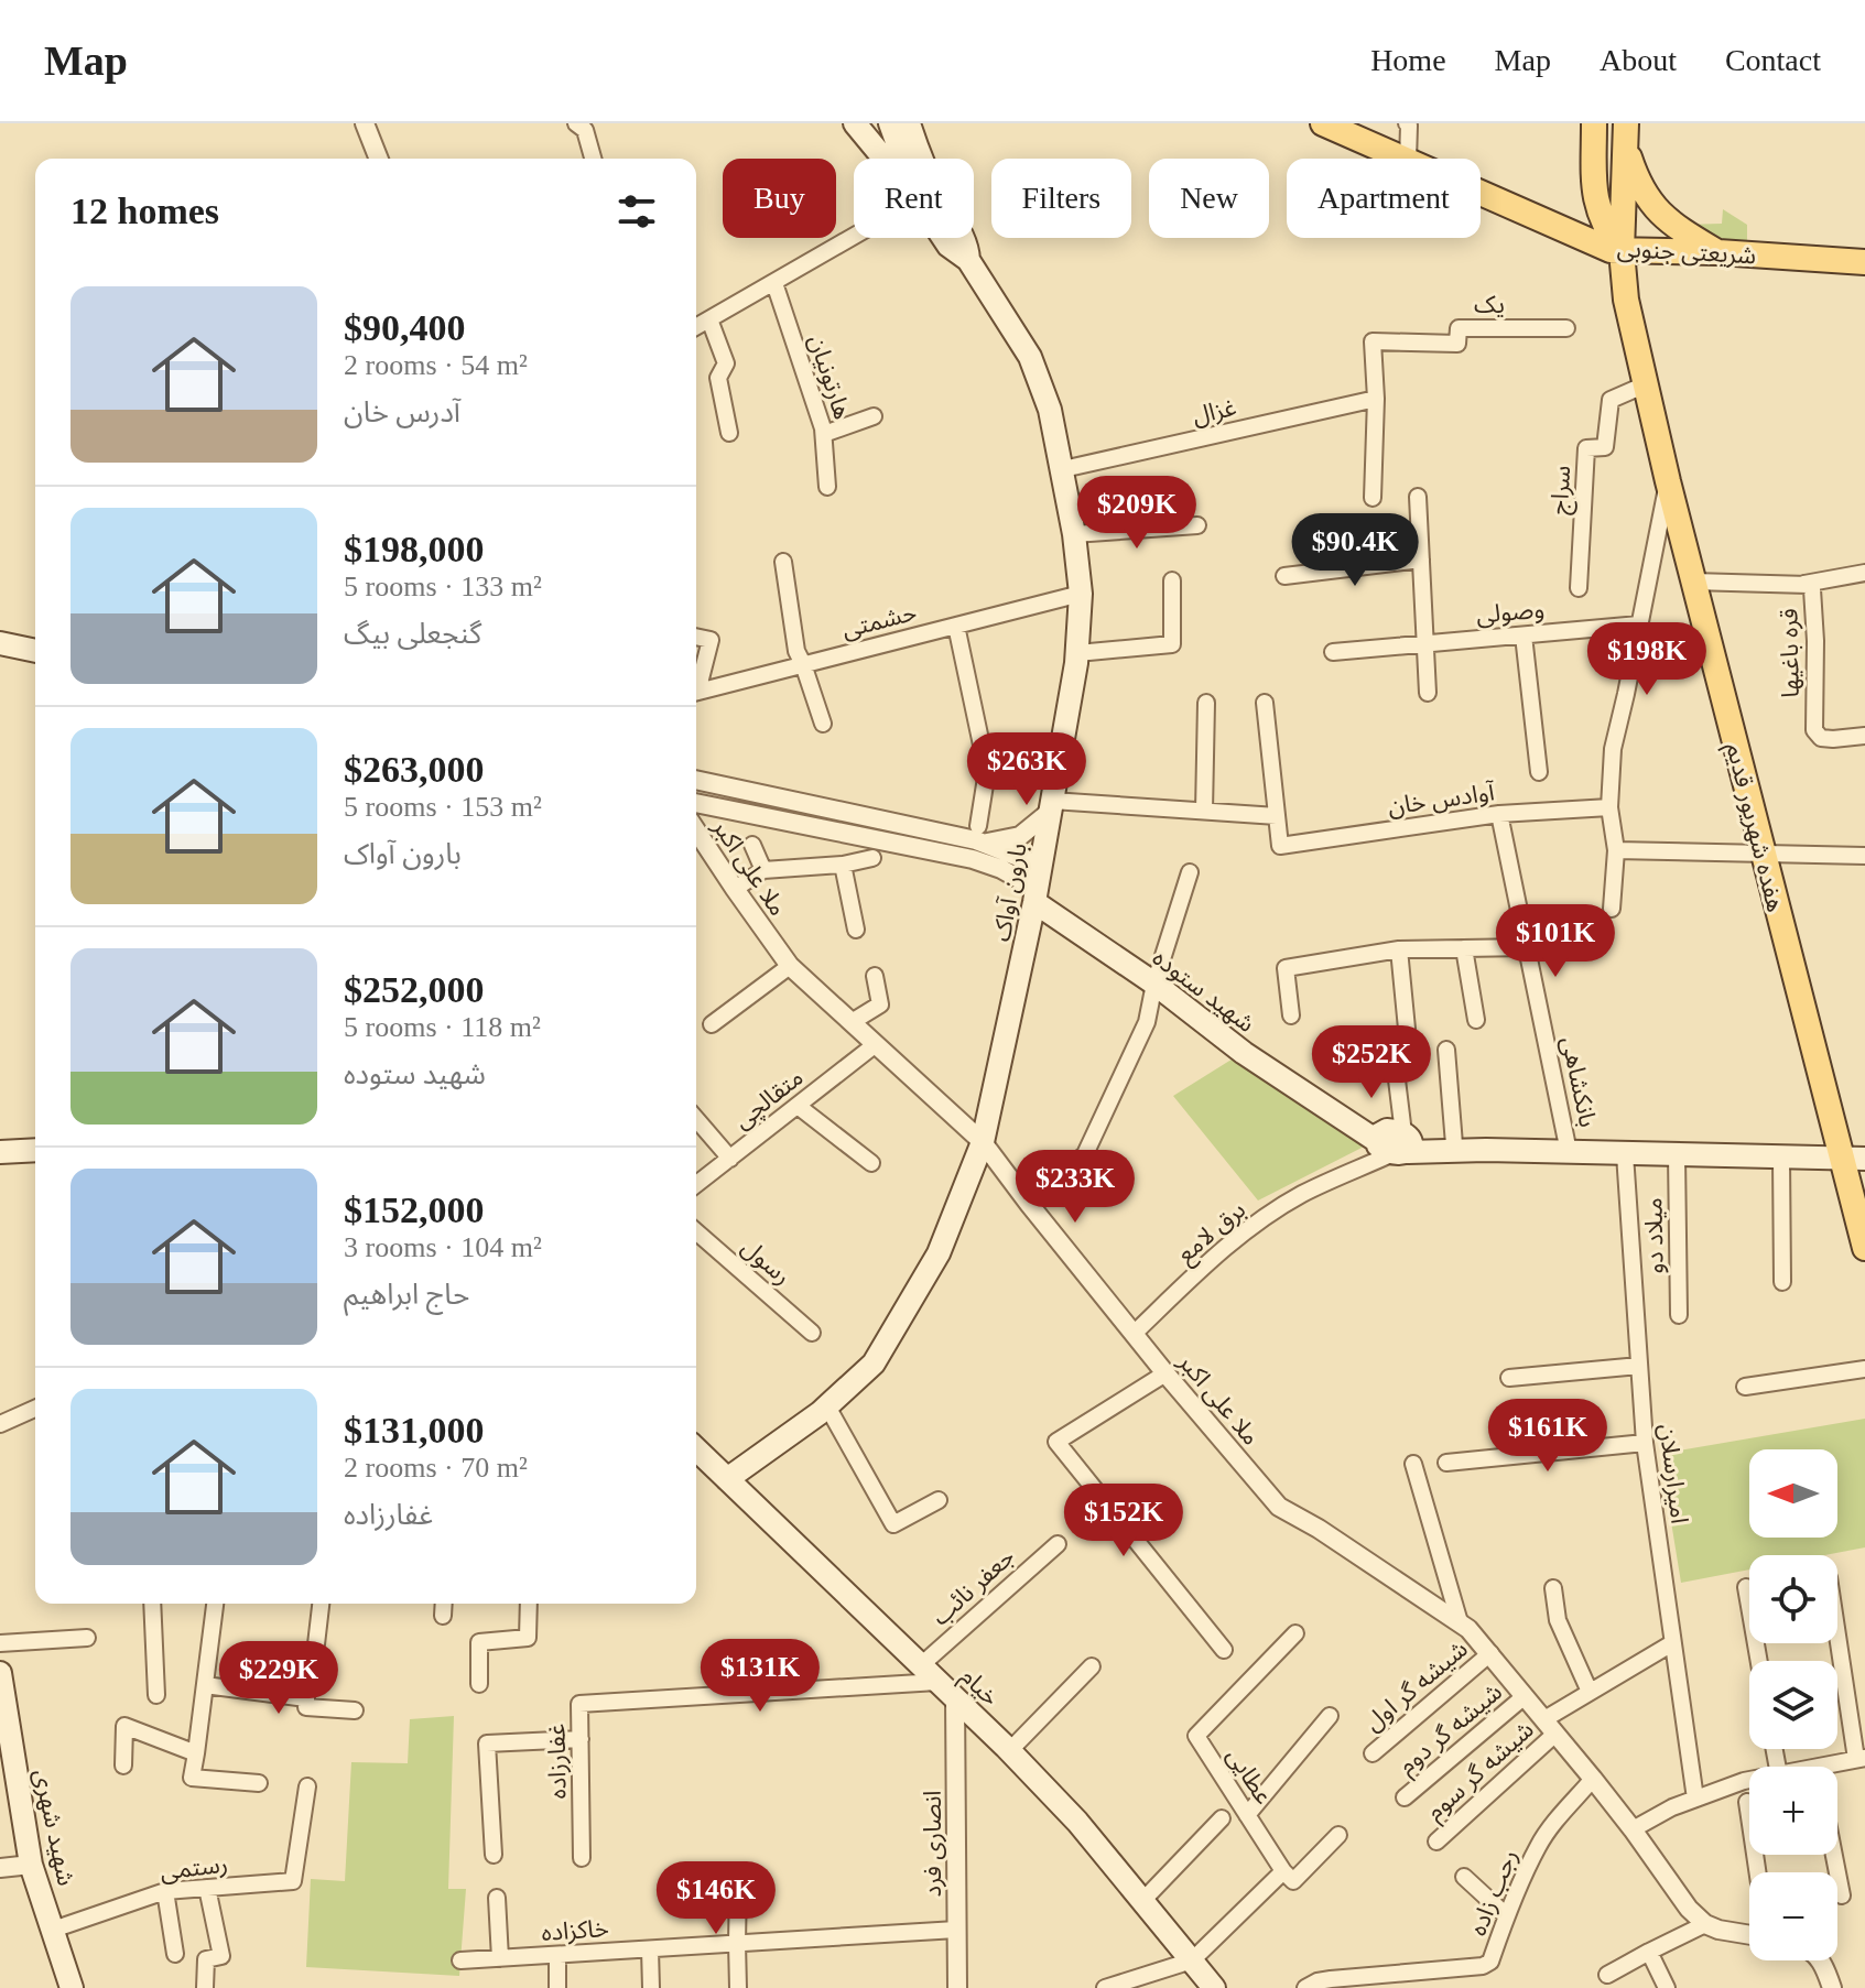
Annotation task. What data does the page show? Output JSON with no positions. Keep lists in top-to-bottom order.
{
  "streets": {
    "main road": [
      "شریعتی جنوبی",
      "هفده شهریور قدیم",
      "بارون آواک",
      "شهید ستوده",
      "خیام",
      "شهید شهری"
    ],
    "street": [
      "یک",
      "هارتونیان",
      "غزال",
      "سراج",
      "وصولی",
      "حشمتی",
      "قره باغیها",
      "آوادس خان",
      "ملا علی اکبر",
      "بانکشاهی",
      "متقالچی",
      "برق لامع",
      "میلاد دو",
      "رسول",
      "امیرارسلان",
      "جعفر نائب",
      "شیشه گر اول",
      "شیشه گر دوم",
      "غفارزاده",
      "شیشه گر سوم",
      "عطایی",
      "انصاری فرد",
      "رستمی",
      "رجب زاده",
      "خاکزاده"
    ]
  },
  "crossings": [
    ["شریعتی جنوبی", "هفده شهریور قدیم"],
    ["یک", "غزال"],
    ["غزال", "بارون آواک"],
    ["سراج", "هفده شهریور قدیم"],
    ["حشمتی", "بارون آواک"],
    ["قره باغیها", "هفده شهریور قدیم"],
    ["آوادس خان", "بانکشاهی"],
    ["هفده شهریور قدیم", "شهید ستوده"],
    ["ملا علی اکبر", "بارون آواک"],
    ["ملا علی اکبر", "متقالچی"],
    ["ملا علی اکبر", "برق لامع"],
    ["ملا علی اکبر", "شیشه گر اول"],
    ["ملا علی اکبر", "شیشه گر دوم"],
    ["ملا علی اکبر", "شیشه گر سوم"],
    ["ملا علی اکبر", "رجب زاده"],
    ["بارون آواک", "شهید ستوده"],
    ["بارون آواک", "خیام"],
    ["شهید ستوده", "بانکشاهی"],
    ["شهید ستوده", "برق لامع"],
    ["شهید ستوده", "میلاد دو"],
    ["شهید ستوده", "امیرارسلان"],
    ["امیرارسلان", "شیشه گر سوم"],
    ["جعفر نائب", "خیام"],
    ["خیام", "غفارزاده"],
    ["خیام", "عطایی"],
    ["خیام", "انصاری فرد"],
    ["شهید شهری", "رستمی"],
    ["انصاری فرد", "خاکزاده"]
  ],
  "north": "left",
  "page": {
    "header": "Map",
    "nav": [
      "Home",
      "Map",
      "About",
      "Contact"
    ],
    "chip": [
      "Buy",
      "Rent",
      "Filters",
      "New",
      "Apartment"
    ],
    "heading": "12 homes",
    "list": [
      {
        "name": "$90,400",
        "note": "2 rooms · 54 m² · آدرس خان"
      },
      {
        "name": "$198,000",
        "note": "5 rooms · 133 m² · گنجعلی بیگ"
      },
      {
        "name": "$263,000",
        "note": "5 rooms · 153 m² · بارون آواک"
      },
      {
        "name": "$252,000",
        "note": "5 rooms · 118 m² · شهید ستوده"
      },
      {
        "name": "$152,000",
        "note": "3 rooms · 104 m² · حاج ابراهیم"
      },
      {
        "name": "$131,000",
        "note": "2 rooms · 70 m² · غفارزاده"
      }
    ],
    "price": [
      "$209K",
      "$90.4K",
      "$198K",
      "$263K",
      "$101K",
      "$252K",
      "$233K",
      "$161K",
      "$152K",
      "$131K",
      "$229K",
      "$146K"
    ],
    "map_buttons": ["+", "−"]
  }
}
